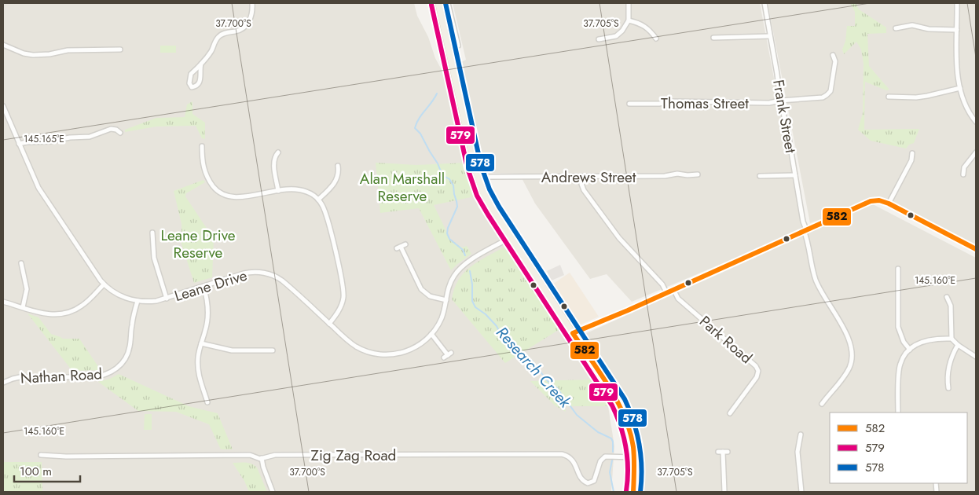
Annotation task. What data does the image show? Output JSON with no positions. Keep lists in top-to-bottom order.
{
  "streets": {
    "street": [
      "Thomas Street",
      "Frank Street",
      "Andrews Street",
      "Leane Drive",
      "Park Road",
      "Nathan Road",
      "Zig Zag Road"
    ]
  },
  "crossings": [
    ["Thomas Street", "Frank Street"],
    ["Leane Drive", "Nathan Road"]
  ],
  "water": ["Research Creek"],
  "parks": ["Alan Marshall Reserve", "Leane Drive Reserve"],
  "lines": ["transit line 578", "transit line 579", "transit line 582"],
  "legend": ["582", "579", "578"],
  "scale_bar": "100 m",
  "coordinates": [
    "37.700°S",
    "37.705°S",
    "145.165°E",
    "145.160°E"
  ]
}
